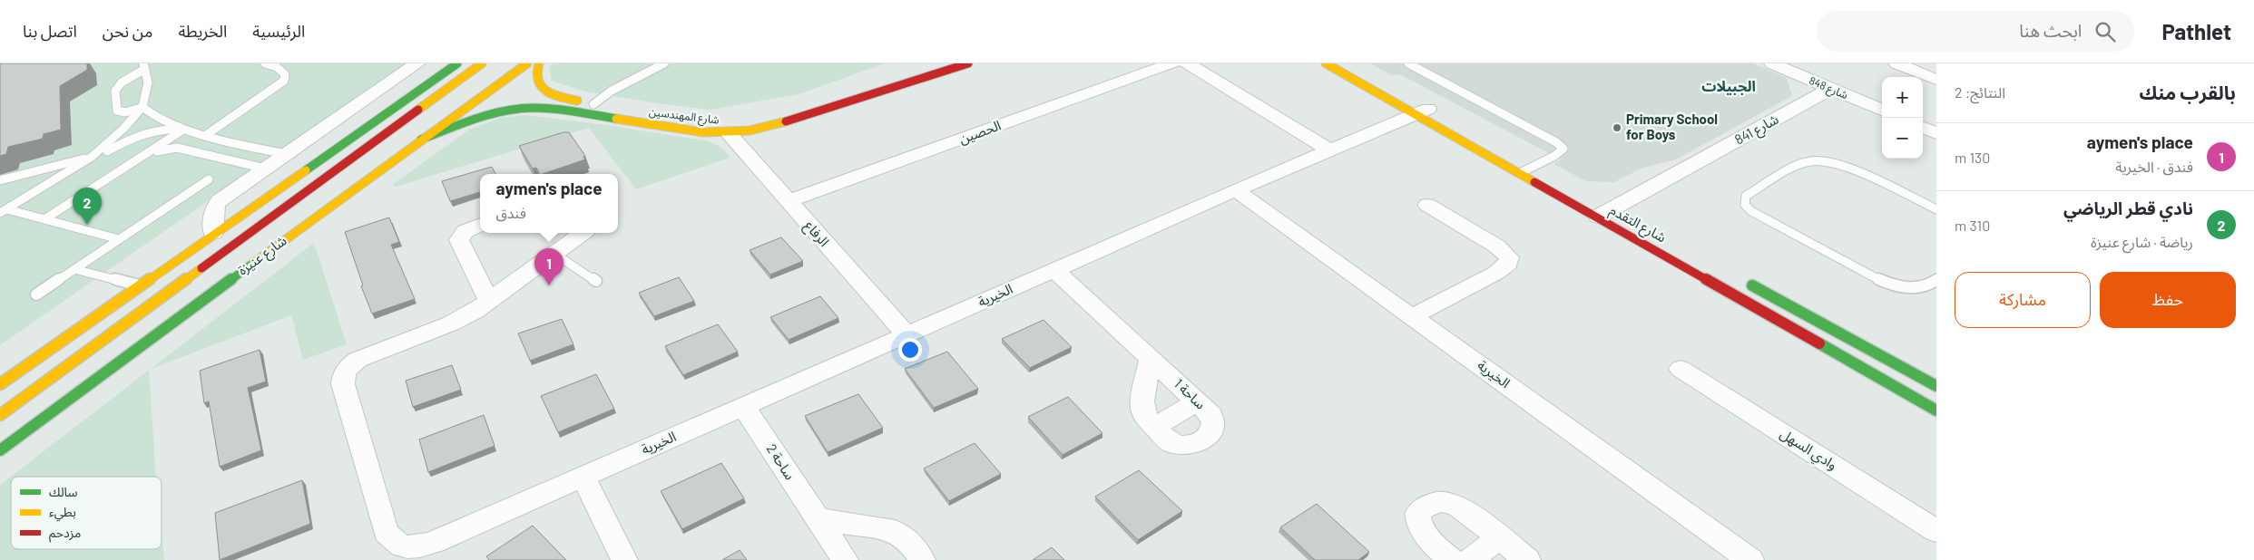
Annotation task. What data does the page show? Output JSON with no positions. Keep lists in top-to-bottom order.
{
  "streets": {
    "main road": ["شارع المهندسين", "شارع التقدم", "شارع عنيزة"],
    "street": [
      "شارع 848",
      "شارع 841",
      "الحصين",
      "الرفاع",
      "الخيرية",
      "ساحة 1",
      "وادي السهل",
      "ساحة 2"
    ]
  },
  "crossings": [
    ["شارع 848", "شارع 841"],
    ["شارع المهندسين", "الرفاع"],
    ["شارع المهندسين", "شارع عنيزة"],
    ["شارع 841", "شارع التقدم"],
    ["الحصين", "الرفاع"],
    ["شارع التقدم", "الخيرية"],
    ["الرفاع", "الخيرية"],
    ["الخيرية", "ساحة 1"],
    ["الخيرية", "ساحة 2"]
  ],
  "districts": ["الجبيلات"],
  "places": ["Primary School for Boys"],
  "legend": ["سالك", "بطيء", "مزدحم"],
  "page": {
    "header": "Pathlet",
    "search": "ابحث هنا",
    "nav": [
      "الرئيسية",
      "الخريطة",
      "من نحن",
      "اتصل بنا"
    ],
    "heading": ["بالقرب منك", "النتائج: 2"],
    "map_buttons": ["+", "−"],
    "list": [
      {
        "mark": "1",
        "name": "aymen's place",
        "note": "فندق · الخيرية",
        "value": "130 m"
      },
      {
        "mark": "2",
        "name": "نادي قطر الرياضي",
        "note": "رياضة · شارع عنيزة",
        "value": "310 m"
      }
    ],
    "popup": ["aymen's place", "فندق"],
    "pins": ["2", "1"],
    "buttons": ["حفظ", "مشاركة"]
  }
}
